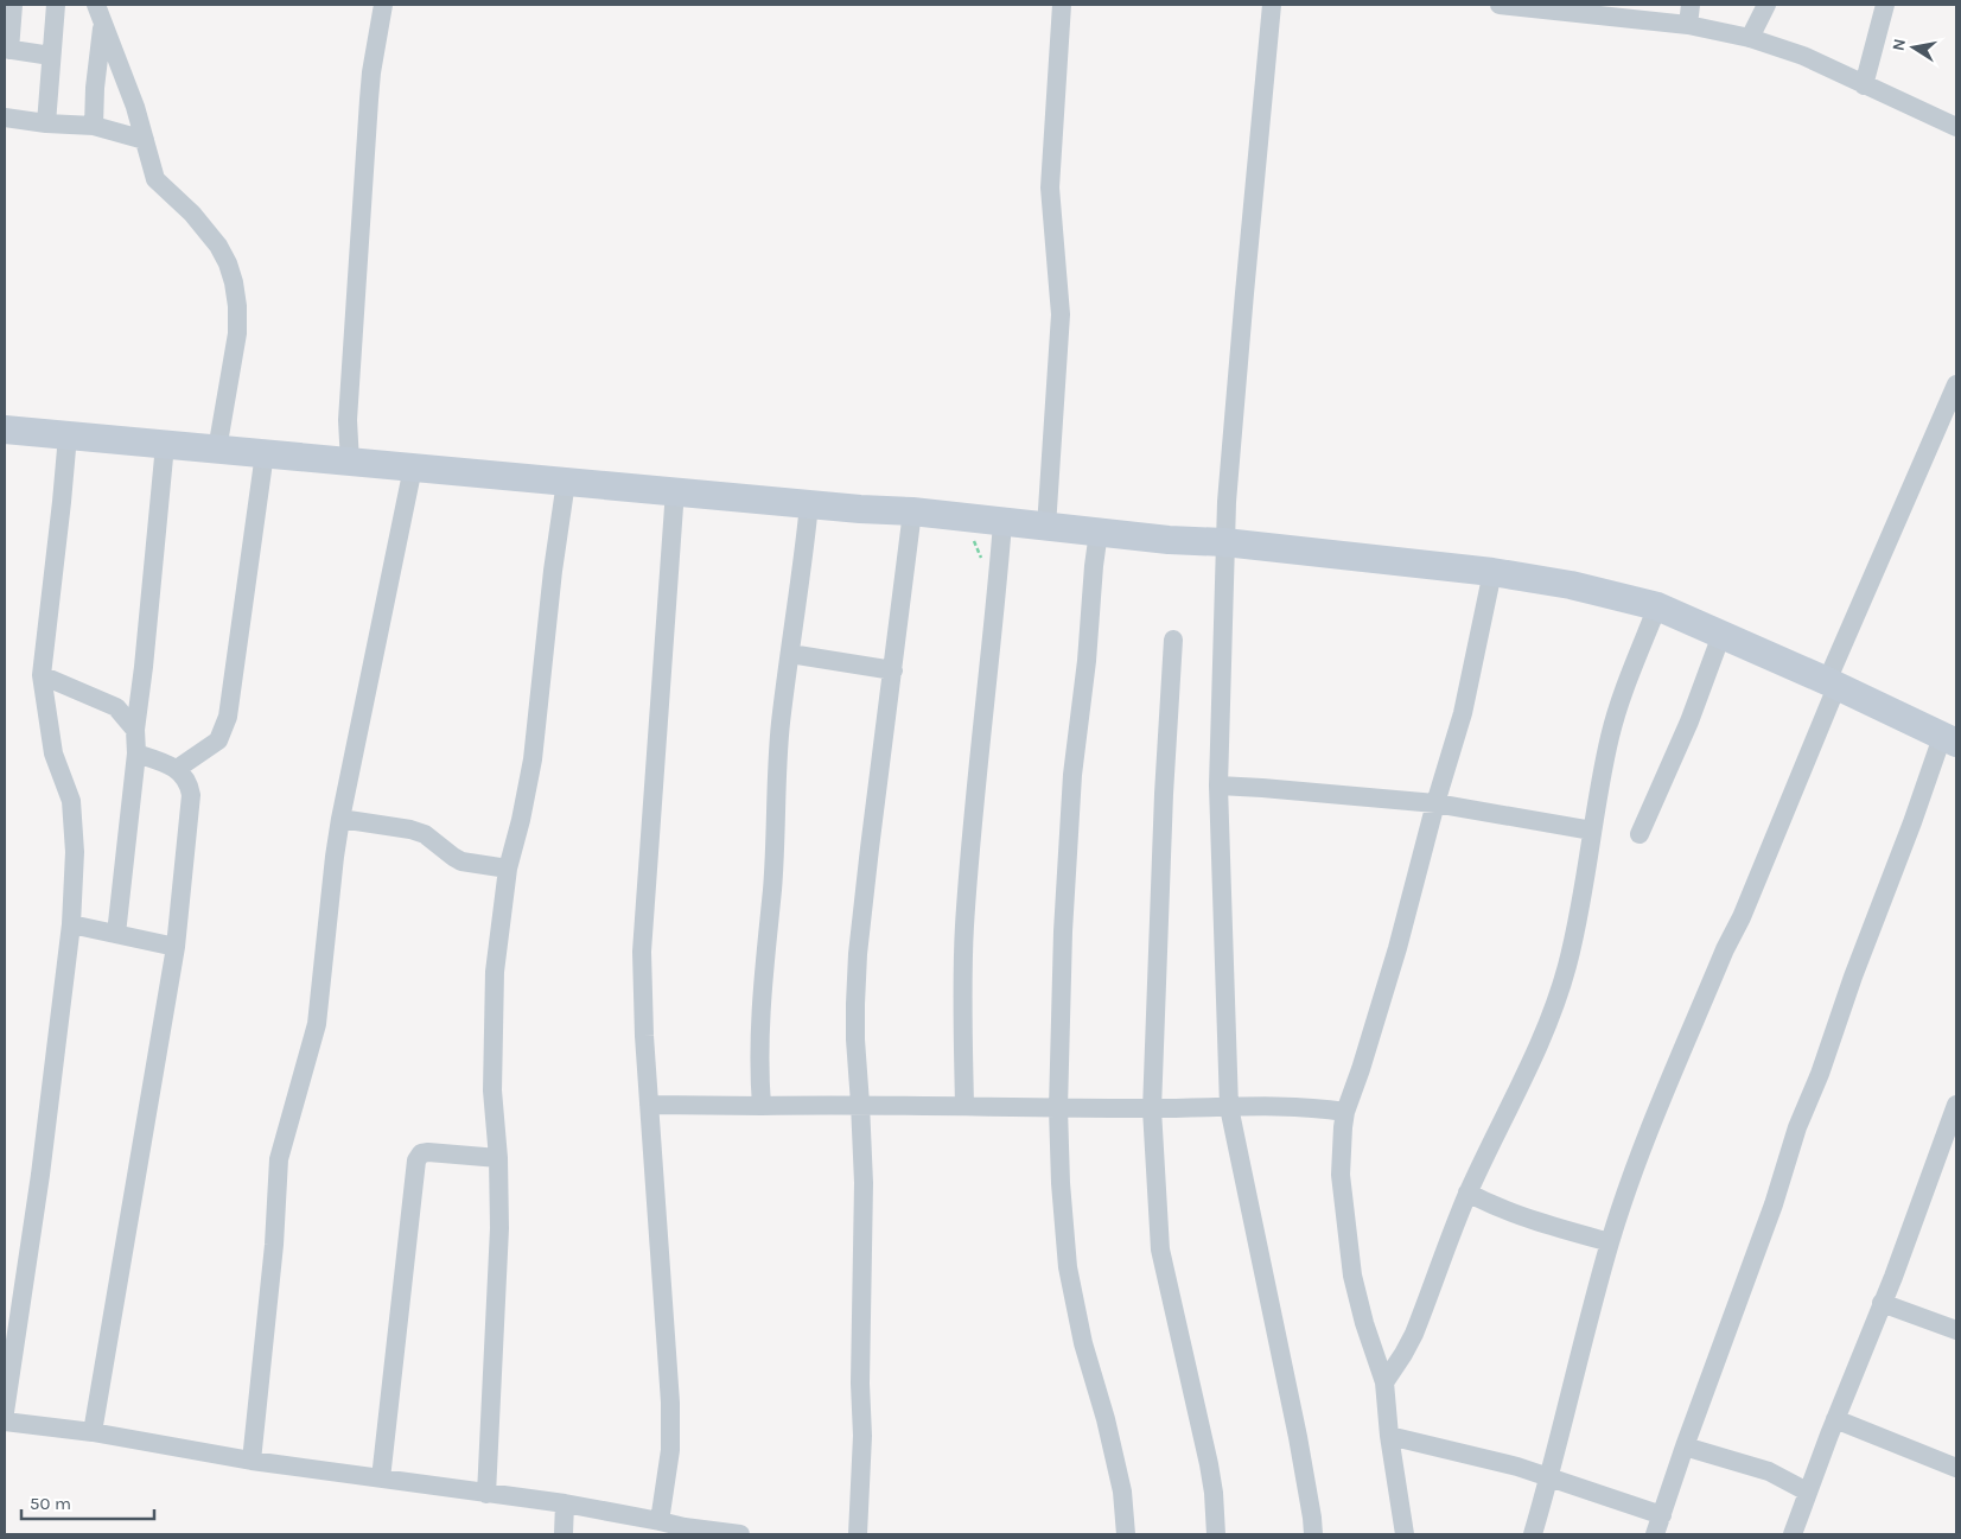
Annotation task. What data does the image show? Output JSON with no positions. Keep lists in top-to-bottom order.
{
  "scale_bar": "50 m",
  "north": "left"
}
